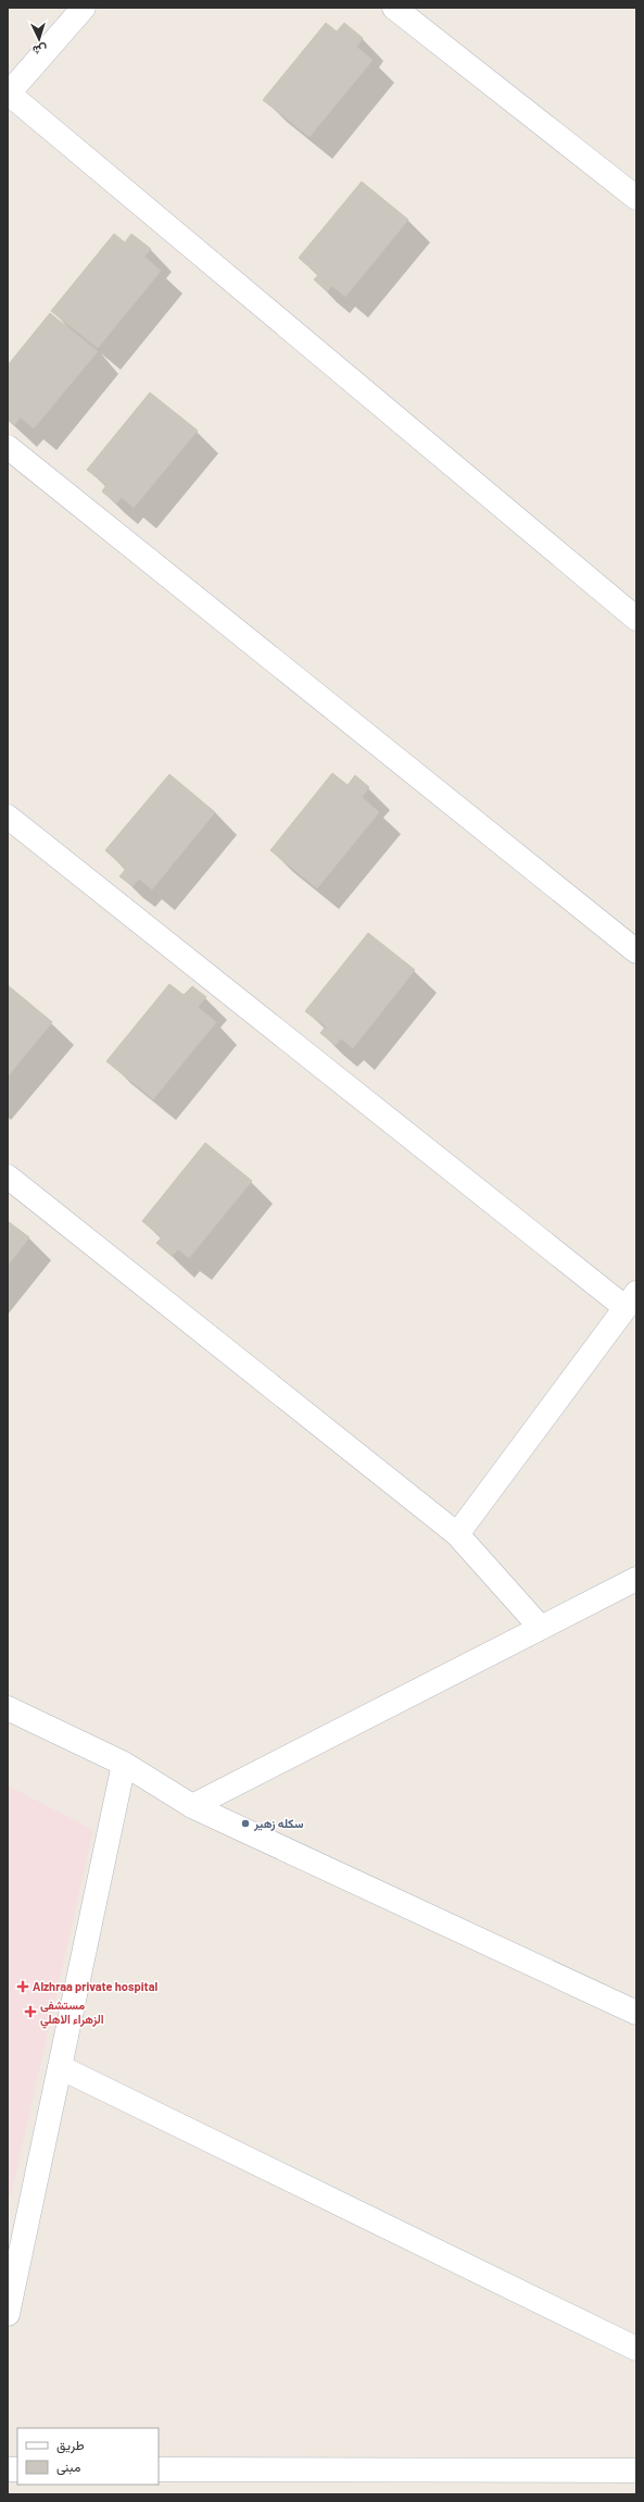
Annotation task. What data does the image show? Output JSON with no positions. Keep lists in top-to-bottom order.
{
  "places": {
    "other": ["سكله زهير"],
    "health": ["Alzhraa private hospital", "مستشفى الزهراء الاهلي"]
  },
  "legend": ["طريق", "مبنى"],
  "north": "bottom"
}
